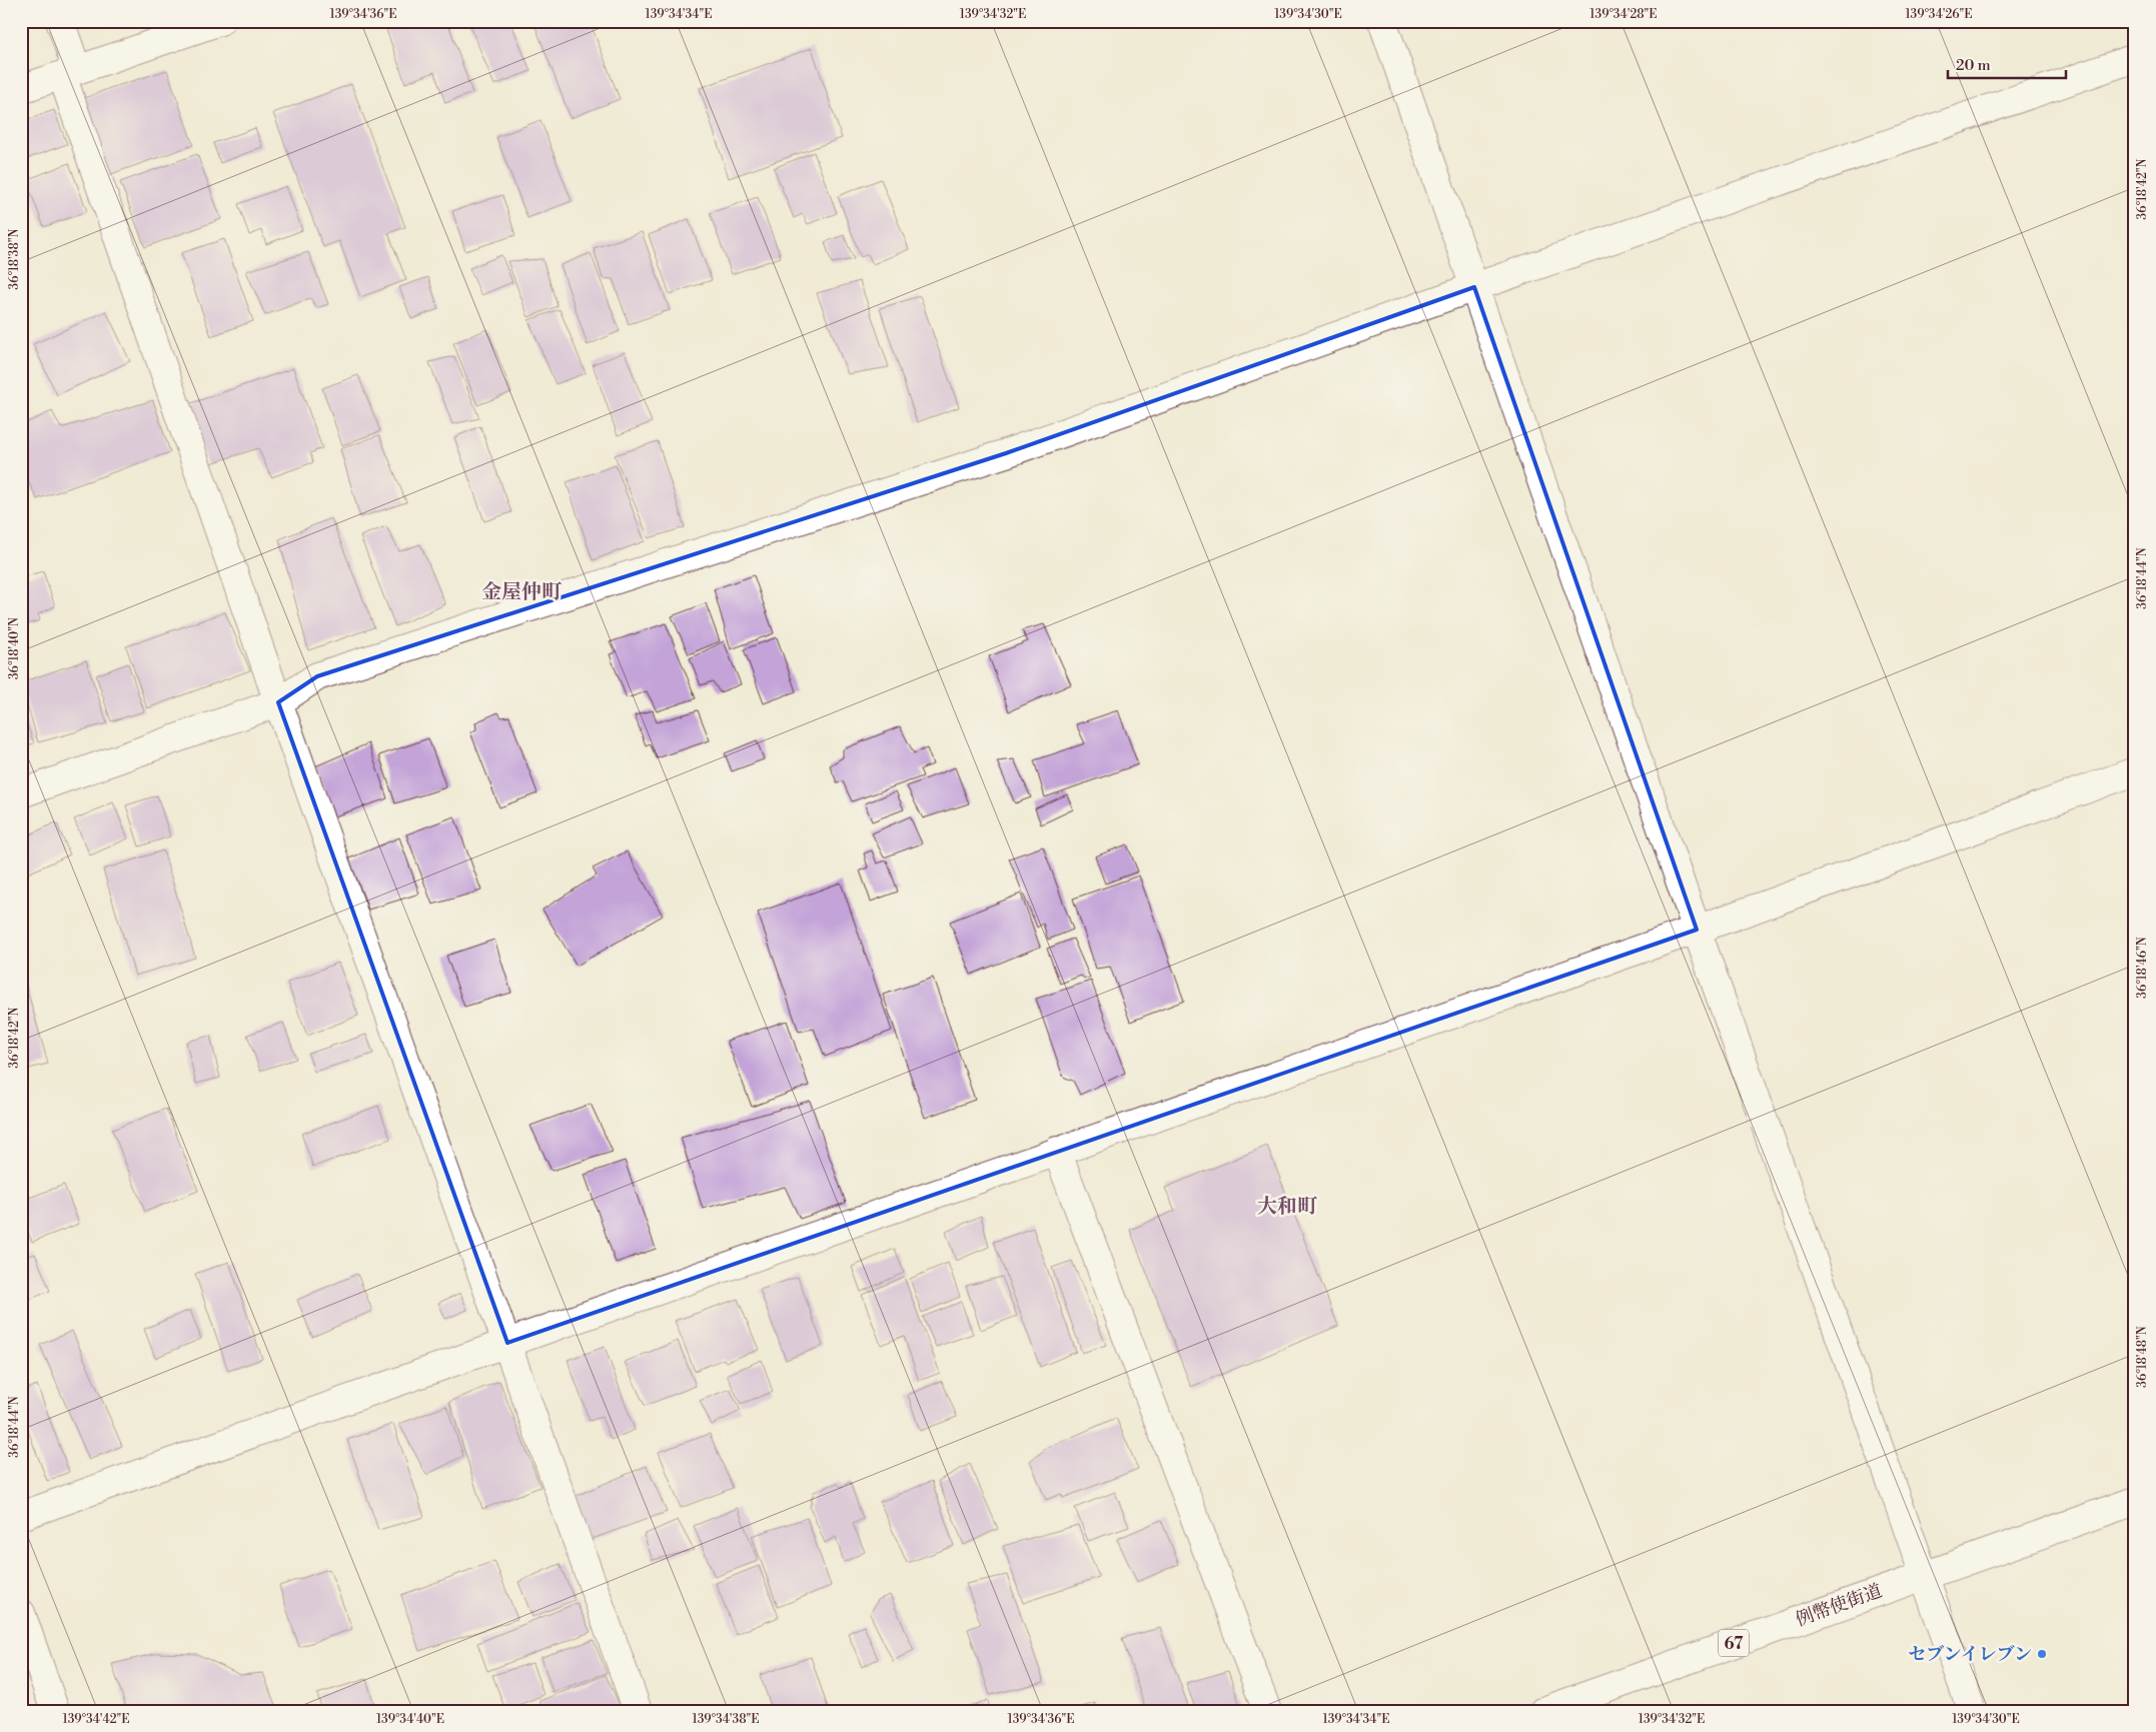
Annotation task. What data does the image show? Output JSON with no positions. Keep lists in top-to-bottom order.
{
  "streets": {
    "street": ["例幣使街道", "67"]
  },
  "districts": ["金屋仲町", "大和町"],
  "places": ["セブンイレブン"],
  "scale_bar": "20 m",
  "coordinates": [
    "139°34'36\"E",
    "139°34'34\"E",
    "139°34'32\"E",
    "139°34'30\"E",
    "139°34'28\"E",
    "139°34'26\"E",
    "36°18'42\"N",
    "36°18'38\"N",
    "36°18'44\"N",
    "36°18'40\"N",
    "36°18'46\"N",
    "36°18'48\"N",
    "139°34'42\"E",
    "139°34'40\"E",
    "139°34'38\"E"
  ]
}
